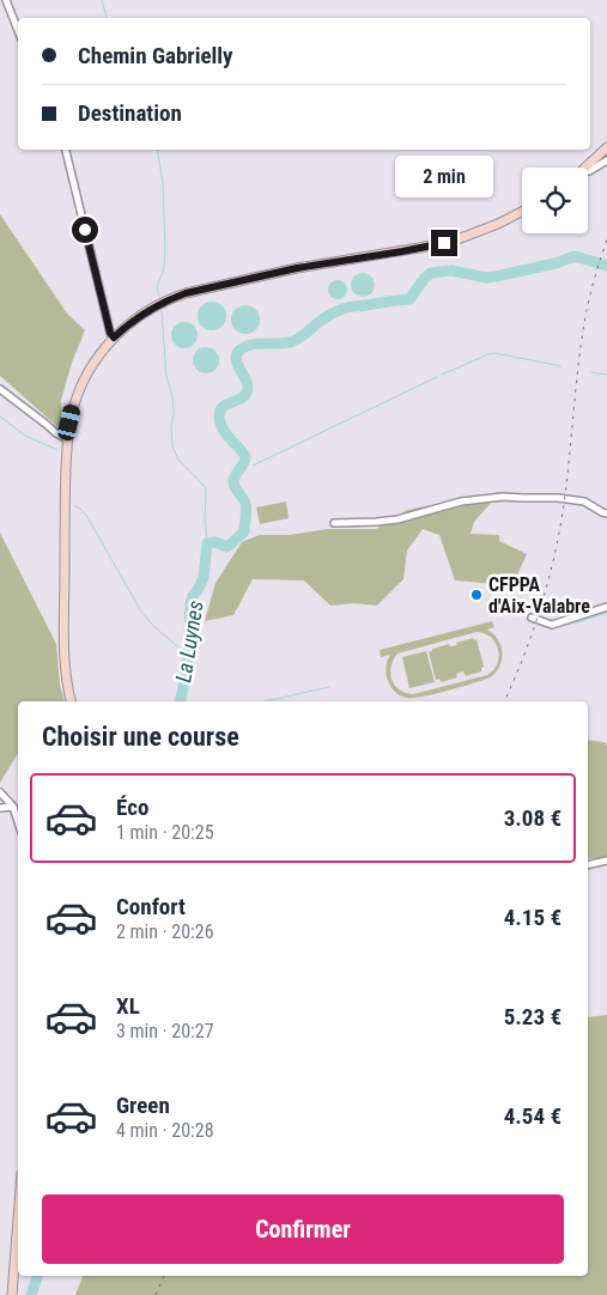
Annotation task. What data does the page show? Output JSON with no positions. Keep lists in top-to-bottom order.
{
  "water": ["La Luynes"],
  "places": ["CFPPA d'Aix-Valabre"],
  "page": {
    "banner": ["Chemin Gabrielly", "Destination"],
    "bubble": "2 min",
    "heading": "Choisir une course",
    "list": [
      {
        "name": "Éco",
        "note": "1 min · 20:25",
        "value": "3.08 €"
      },
      {
        "name": "Confort",
        "note": "2 min · 20:26",
        "value": "4.15 €"
      },
      {
        "name": "XL",
        "note": "3 min · 20:27",
        "value": "5.23 €"
      },
      {
        "name": "Green",
        "note": "4 min · 20:28",
        "value": "4.54 €"
      }
    ],
    "buttons": "Confirmer"
  }
}
